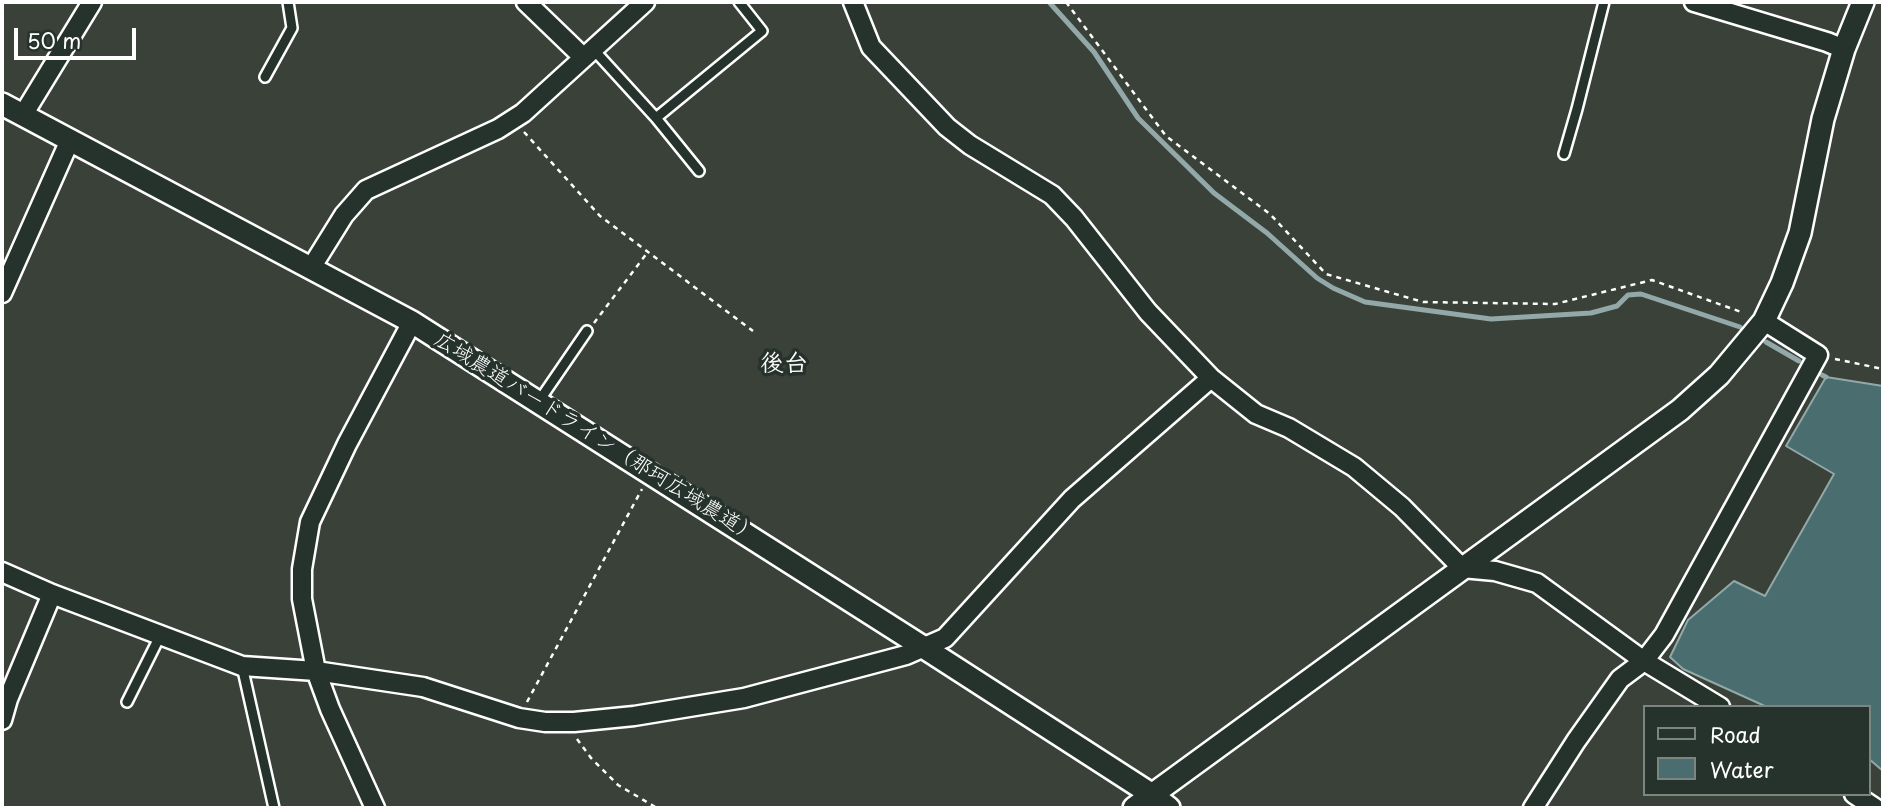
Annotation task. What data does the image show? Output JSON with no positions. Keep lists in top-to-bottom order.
{
  "streets": {
    "street": ["広域農道バードライン（那珂広域農道）"]
  },
  "districts": ["後台"],
  "legend": ["Road", "Water"],
  "scale_bar": "50 m"
}
